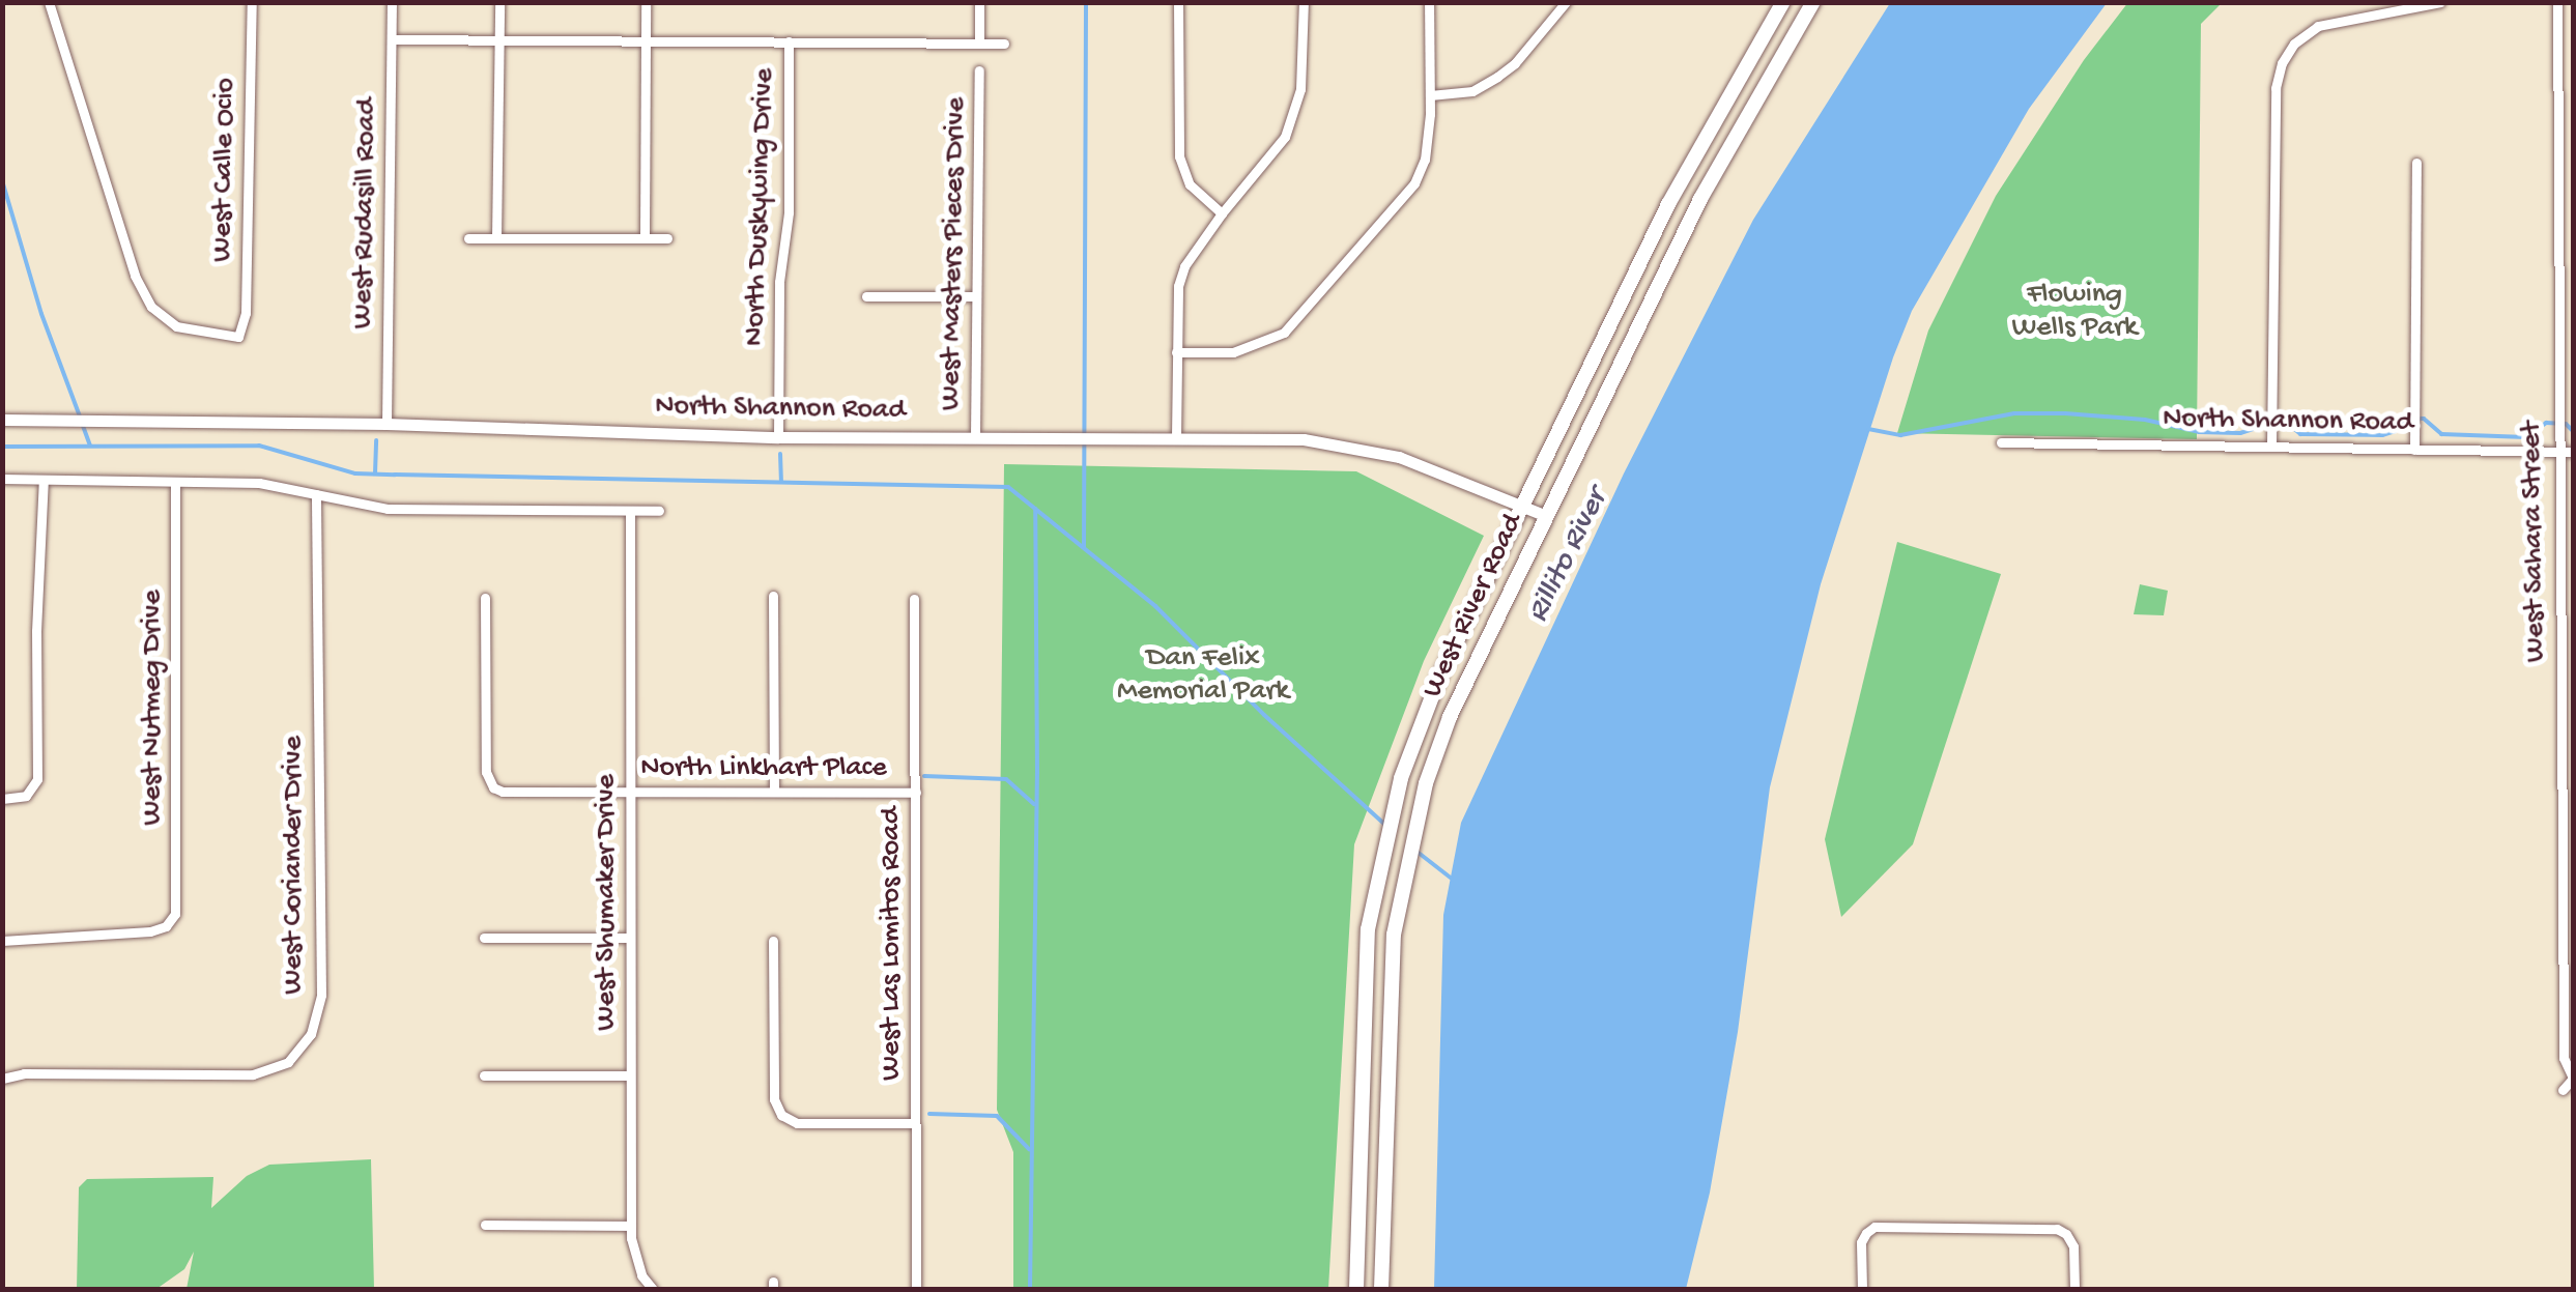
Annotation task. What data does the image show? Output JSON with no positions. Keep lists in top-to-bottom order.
{
  "streets": {
    "main road": ["West River Road"],
    "street": [
      "West Calle Ocio",
      "North Duskywing Drive",
      "West Rudasill Road",
      "West Masters Pieces Drive",
      "North Shannon Road",
      "West Sahara Street",
      "West Nutmeg Drive",
      "North Linkhart Place",
      "West Coriander Drive",
      "West Shumaker Drive",
      "West Las Lomitos Road"
    ]
  },
  "crossings": [
    ["North Duskywing Drive", "North Shannon Road"],
    ["West Rudasill Road", "North Shannon Road"],
    ["West Masters Pieces Drive", "North Shannon Road"],
    ["North Shannon Road", "West Sahara Street"],
    ["North Shannon Road", "West River Road"],
    ["North Linkhart Place", "West Shumaker Drive"],
    ["North Linkhart Place", "West Las Lomitos Road"]
  ],
  "water": ["Rillito River"],
  "parks": ["Flowing Wells Park", "Dan Felix Memorial Park"]
}
